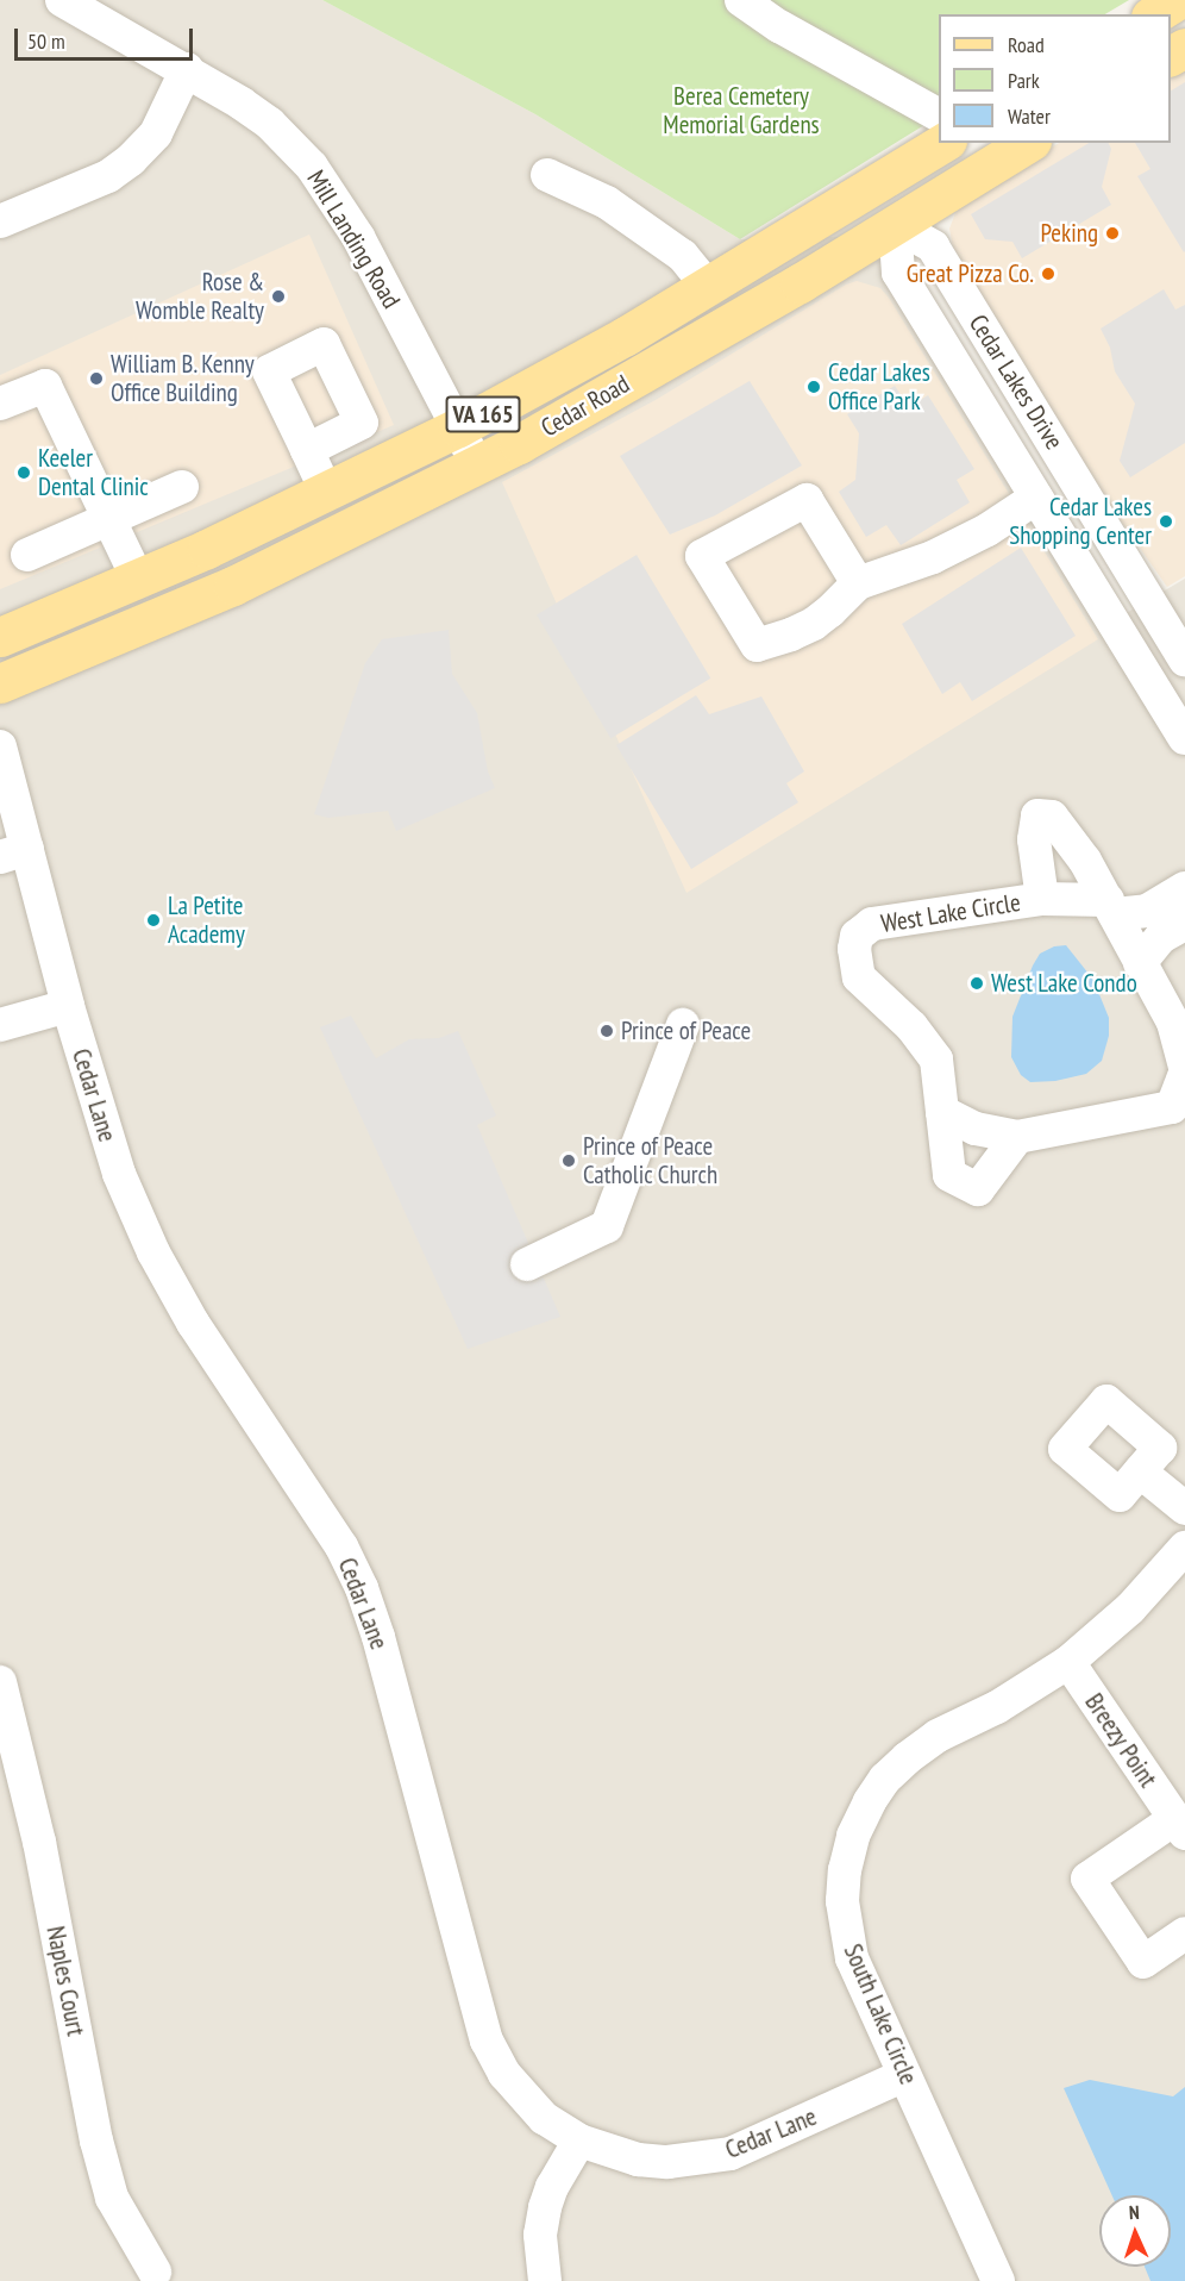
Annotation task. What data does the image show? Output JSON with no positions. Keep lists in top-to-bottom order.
{
  "streets": {
    "main road": ["Cedar Road", "VA 165"],
    "street": [
      "Mill Landing Road",
      "Cedar Lakes Drive",
      "West Lake Circle",
      "Cedar Lane",
      "Breezy Point",
      "Naples Court",
      "South Lake Circle"
    ]
  },
  "crossings": [
    ["Mill Landing Road", "Cedar Road"],
    ["Cedar Lakes Drive", "Cedar Road"],
    ["Cedar Lane", "South Lake Circle"],
    ["Breezy Point", "South Lake Circle"]
  ],
  "parks": ["Berea Cemetery Memorial Gardens"],
  "places": [
    "Peking",
    "Great Pizza Co.",
    "Rose & Womble Realty",
    "William B. Kenny Office Building",
    "Cedar Lakes Office Park",
    "Keeler Dental Clinic",
    "Cedar Lakes Shopping Center",
    "La Petite Academy",
    "West Lake Condo",
    "Prince of Peace",
    "Prince of Peace Catholic Church"
  ],
  "legend": ["Road", "Park", "Water"],
  "scale_bar": "50 m",
  "north": "top"
}
